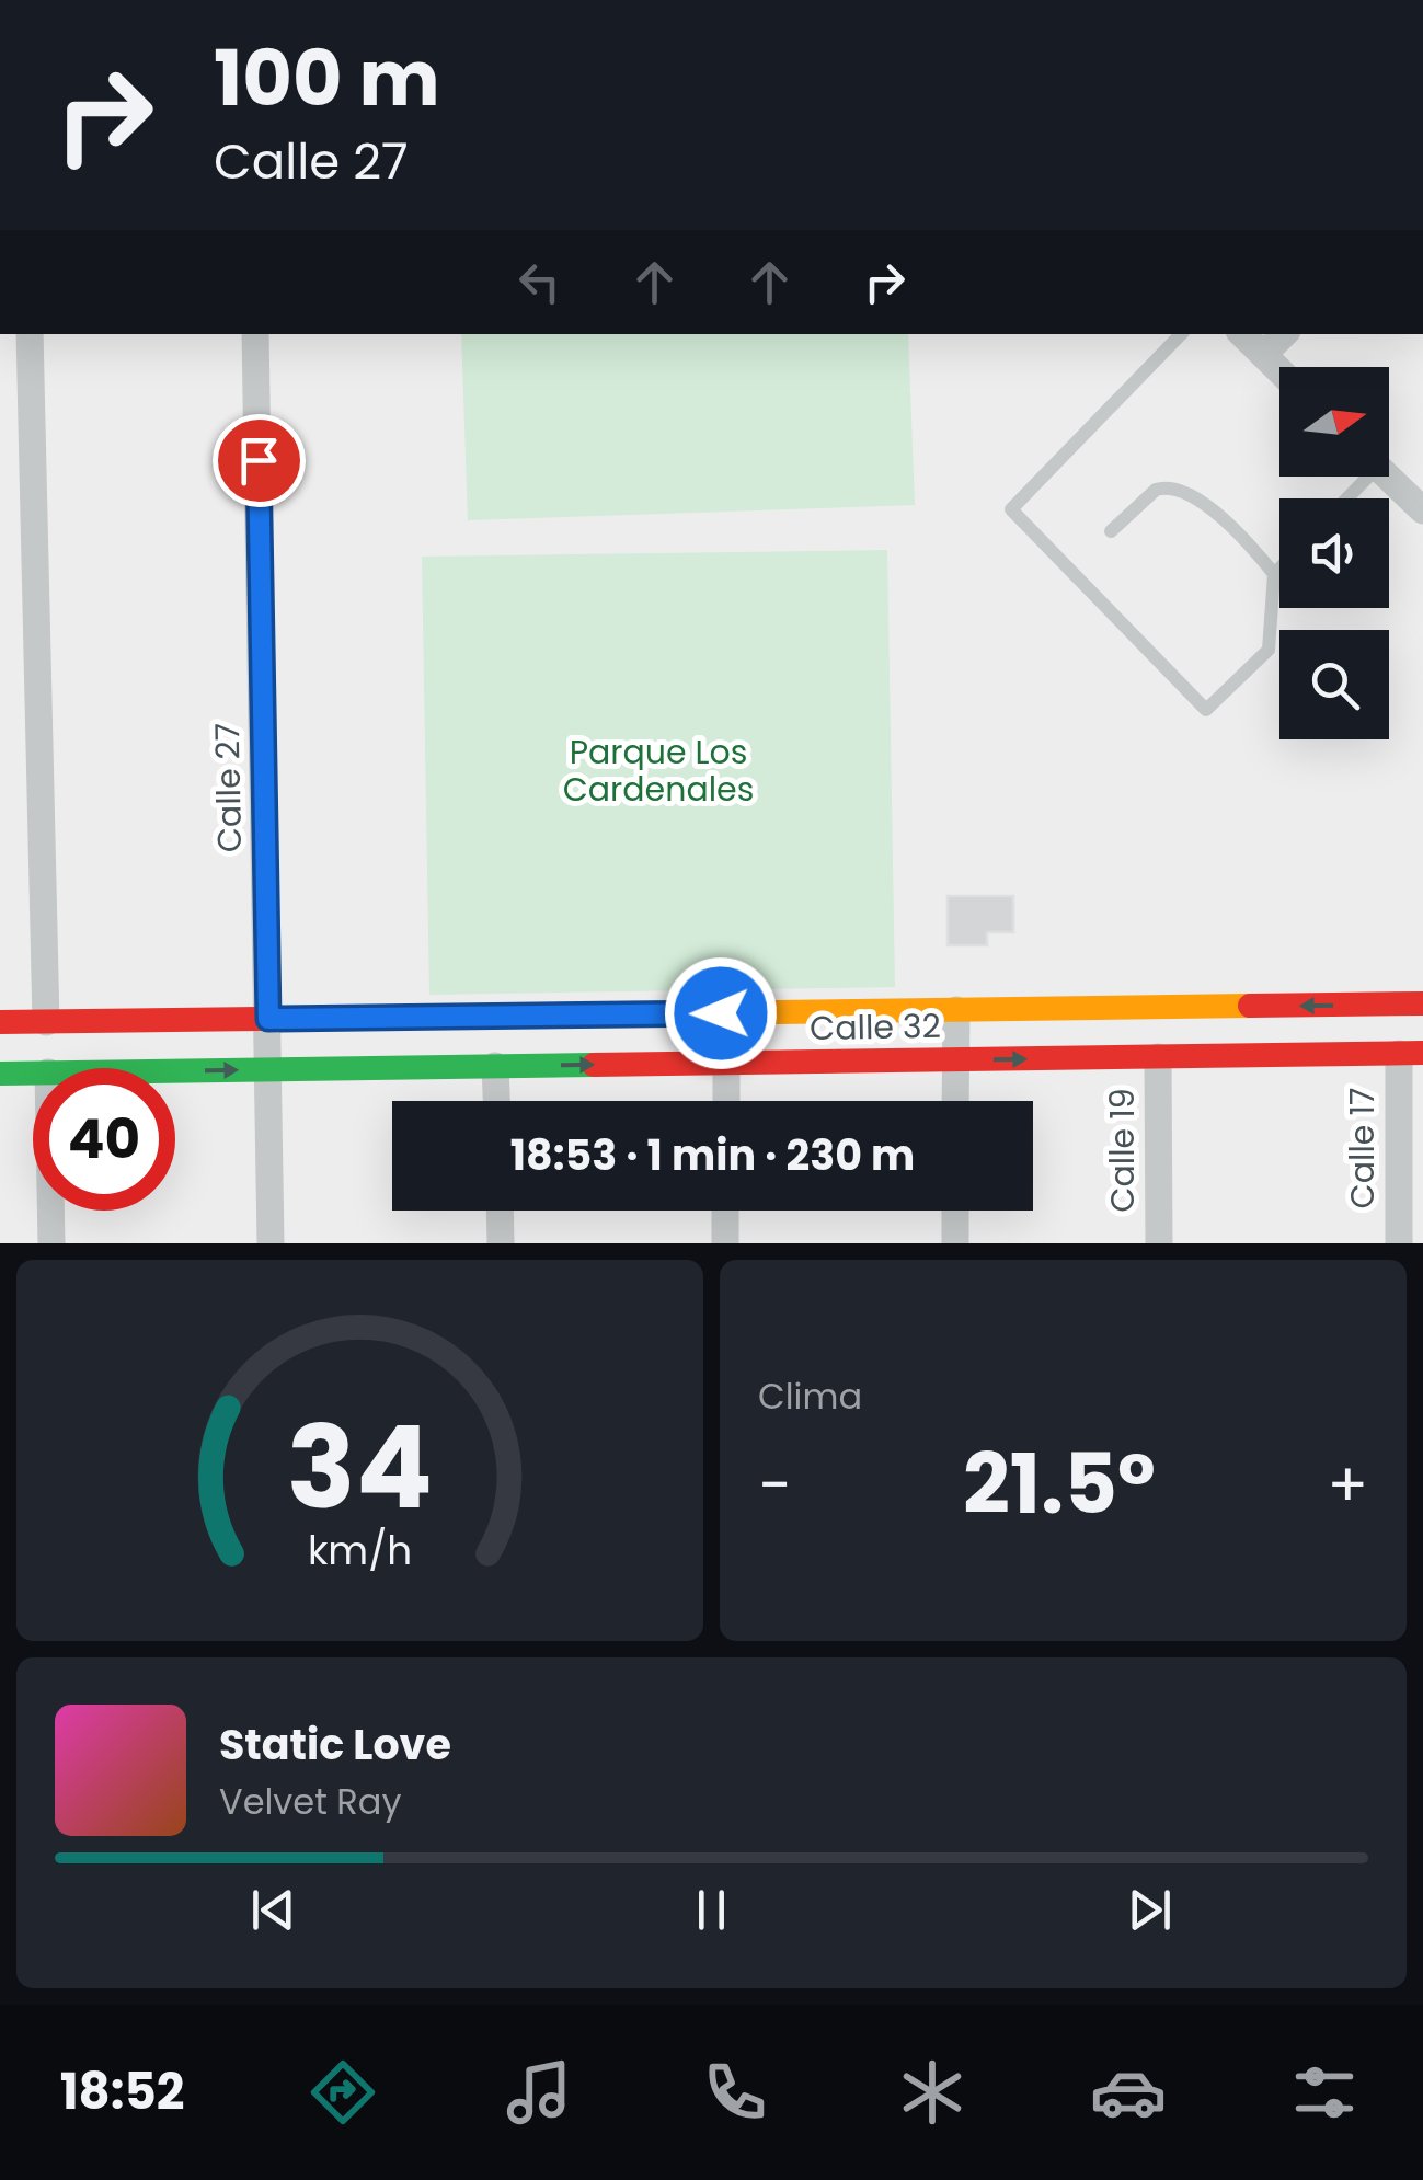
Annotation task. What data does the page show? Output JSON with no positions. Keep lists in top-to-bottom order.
{
  "streets": {
    "street": [
      "Calle 27",
      "Calle 32",
      "Calle 17",
      "Calle 19"
    ]
  },
  "crossings": [
    ["Calle 27", "Calle 32"],
    ["Calle 32", "Calle 17"],
    ["Calle 32", "Calle 19"]
  ],
  "parks": ["Parque Los Cardenales"],
  "north": "right",
  "page": {
    "turn": ["100 m", "Calle 27"],
    "limit": "40",
    "trip": "18:53 · 1 min · 230 m",
    "tile": "Clima",
    "heat": ["−", "21.5°", "+"],
    "song": ["Static Love", "Velvet Ray"],
    "tabs": "18:52",
    "gauge": ["34", "km/h"]
  }
}
